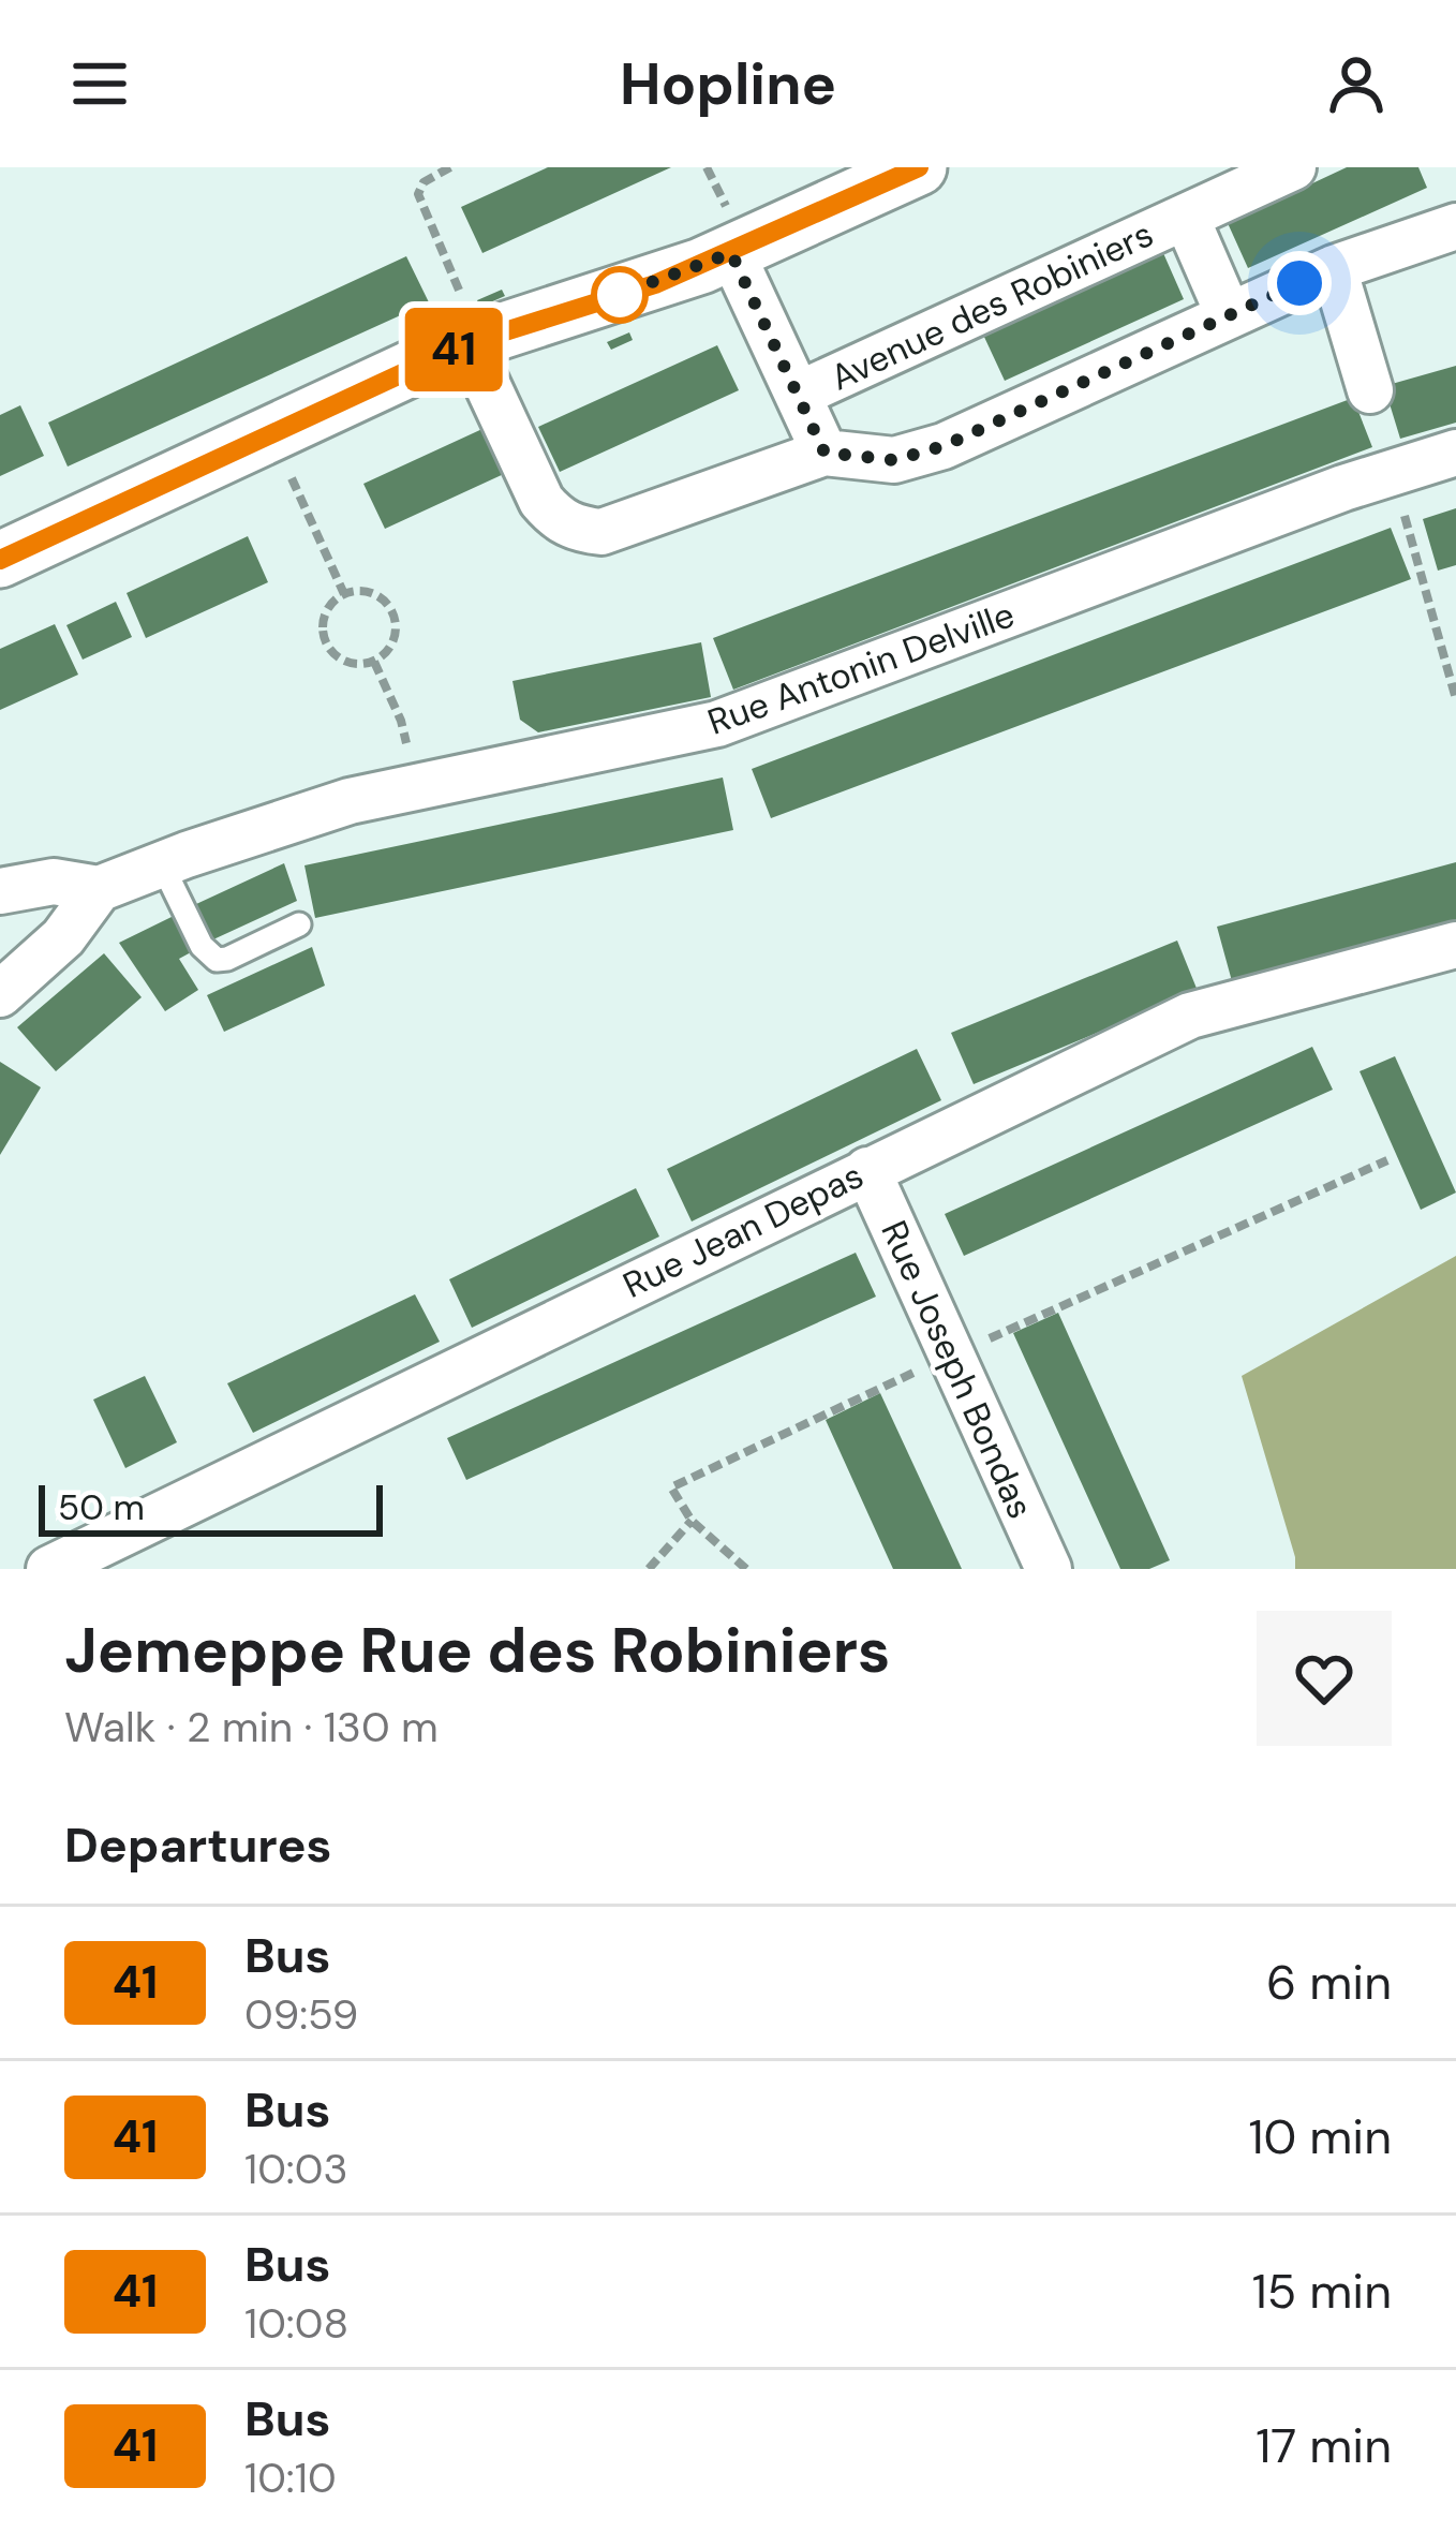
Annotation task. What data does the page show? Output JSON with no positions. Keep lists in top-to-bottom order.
{
  "streets": {
    "street": [
      "Avenue des Robiniers",
      "Rue Antonin Delville",
      "Rue Jean Depas",
      "Rue Joseph Bondas"
    ]
  },
  "crossings": [
    ["Rue Jean Depas", "Rue Joseph Bondas"]
  ],
  "lines": ["bus line 41"],
  "scale_bar": "50 m",
  "page": {
    "header": "Hopline",
    "on_map": "41",
    "scale": "50 m",
    "heading": [
      ["Jemeppe Rue des Robiniers", "Walk · 2 min · 130 m"],
      "Departures"
    ],
    "list": [
      {
        "mark": "41",
        "name": "Bus",
        "note": "09:59",
        "value": "6 min"
      },
      {
        "mark": "41",
        "name": "Bus",
        "note": "10:03",
        "value": "10 min"
      },
      {
        "mark": "41",
        "name": "Bus",
        "note": "10:08",
        "value": "15 min"
      },
      {
        "mark": "41",
        "name": "Bus",
        "note": "10:10",
        "value": "17 min"
      }
    ]
  }
}
